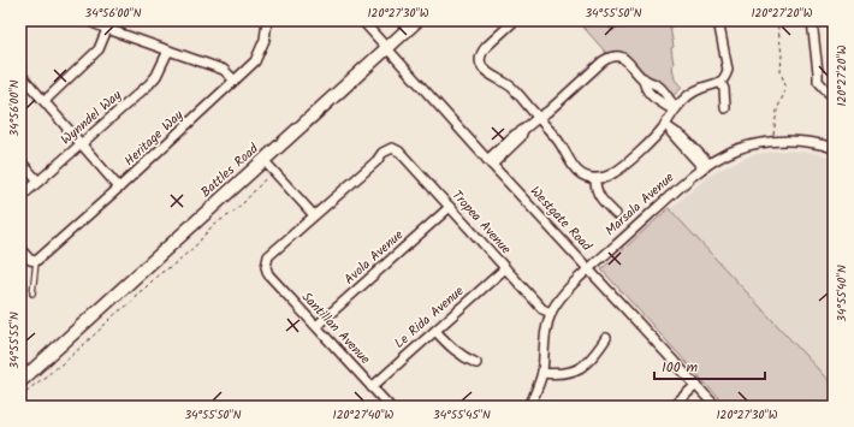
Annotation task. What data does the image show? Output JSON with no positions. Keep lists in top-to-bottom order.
{
  "streets": {
    "street": [
      "Wynndel Way",
      "Heritage Way",
      "Battles Road",
      "Marsala Avenue",
      "Westgate Road",
      "Tropea Avenue",
      "Avola Avenue",
      "Le Rida Avenue",
      "Santillan Avenue"
    ]
  },
  "crossings": [
    ["Battles Road", "Westgate Road"],
    ["Marsala Avenue", "Westgate Road"],
    ["Marsala Avenue", "Tropea Avenue"],
    ["Tropea Avenue", "Avola Avenue"],
    ["Tropea Avenue", "Le Rida Avenue"],
    ["Tropea Avenue", "Santillan Avenue"],
    ["Avola Avenue", "Santillan Avenue"],
    ["Le Rida Avenue", "Santillan Avenue"]
  ],
  "scale_bar": "100 m",
  "coordinates": [
    "34°56'00\"N",
    "120°27'30\"W",
    "34°55'50\"N",
    "120°27'20\"W",
    "34°55'40\"N",
    "34°55'55\"N",
    "120°27'40\"W",
    "34°55'45\"N"
  ]
}
